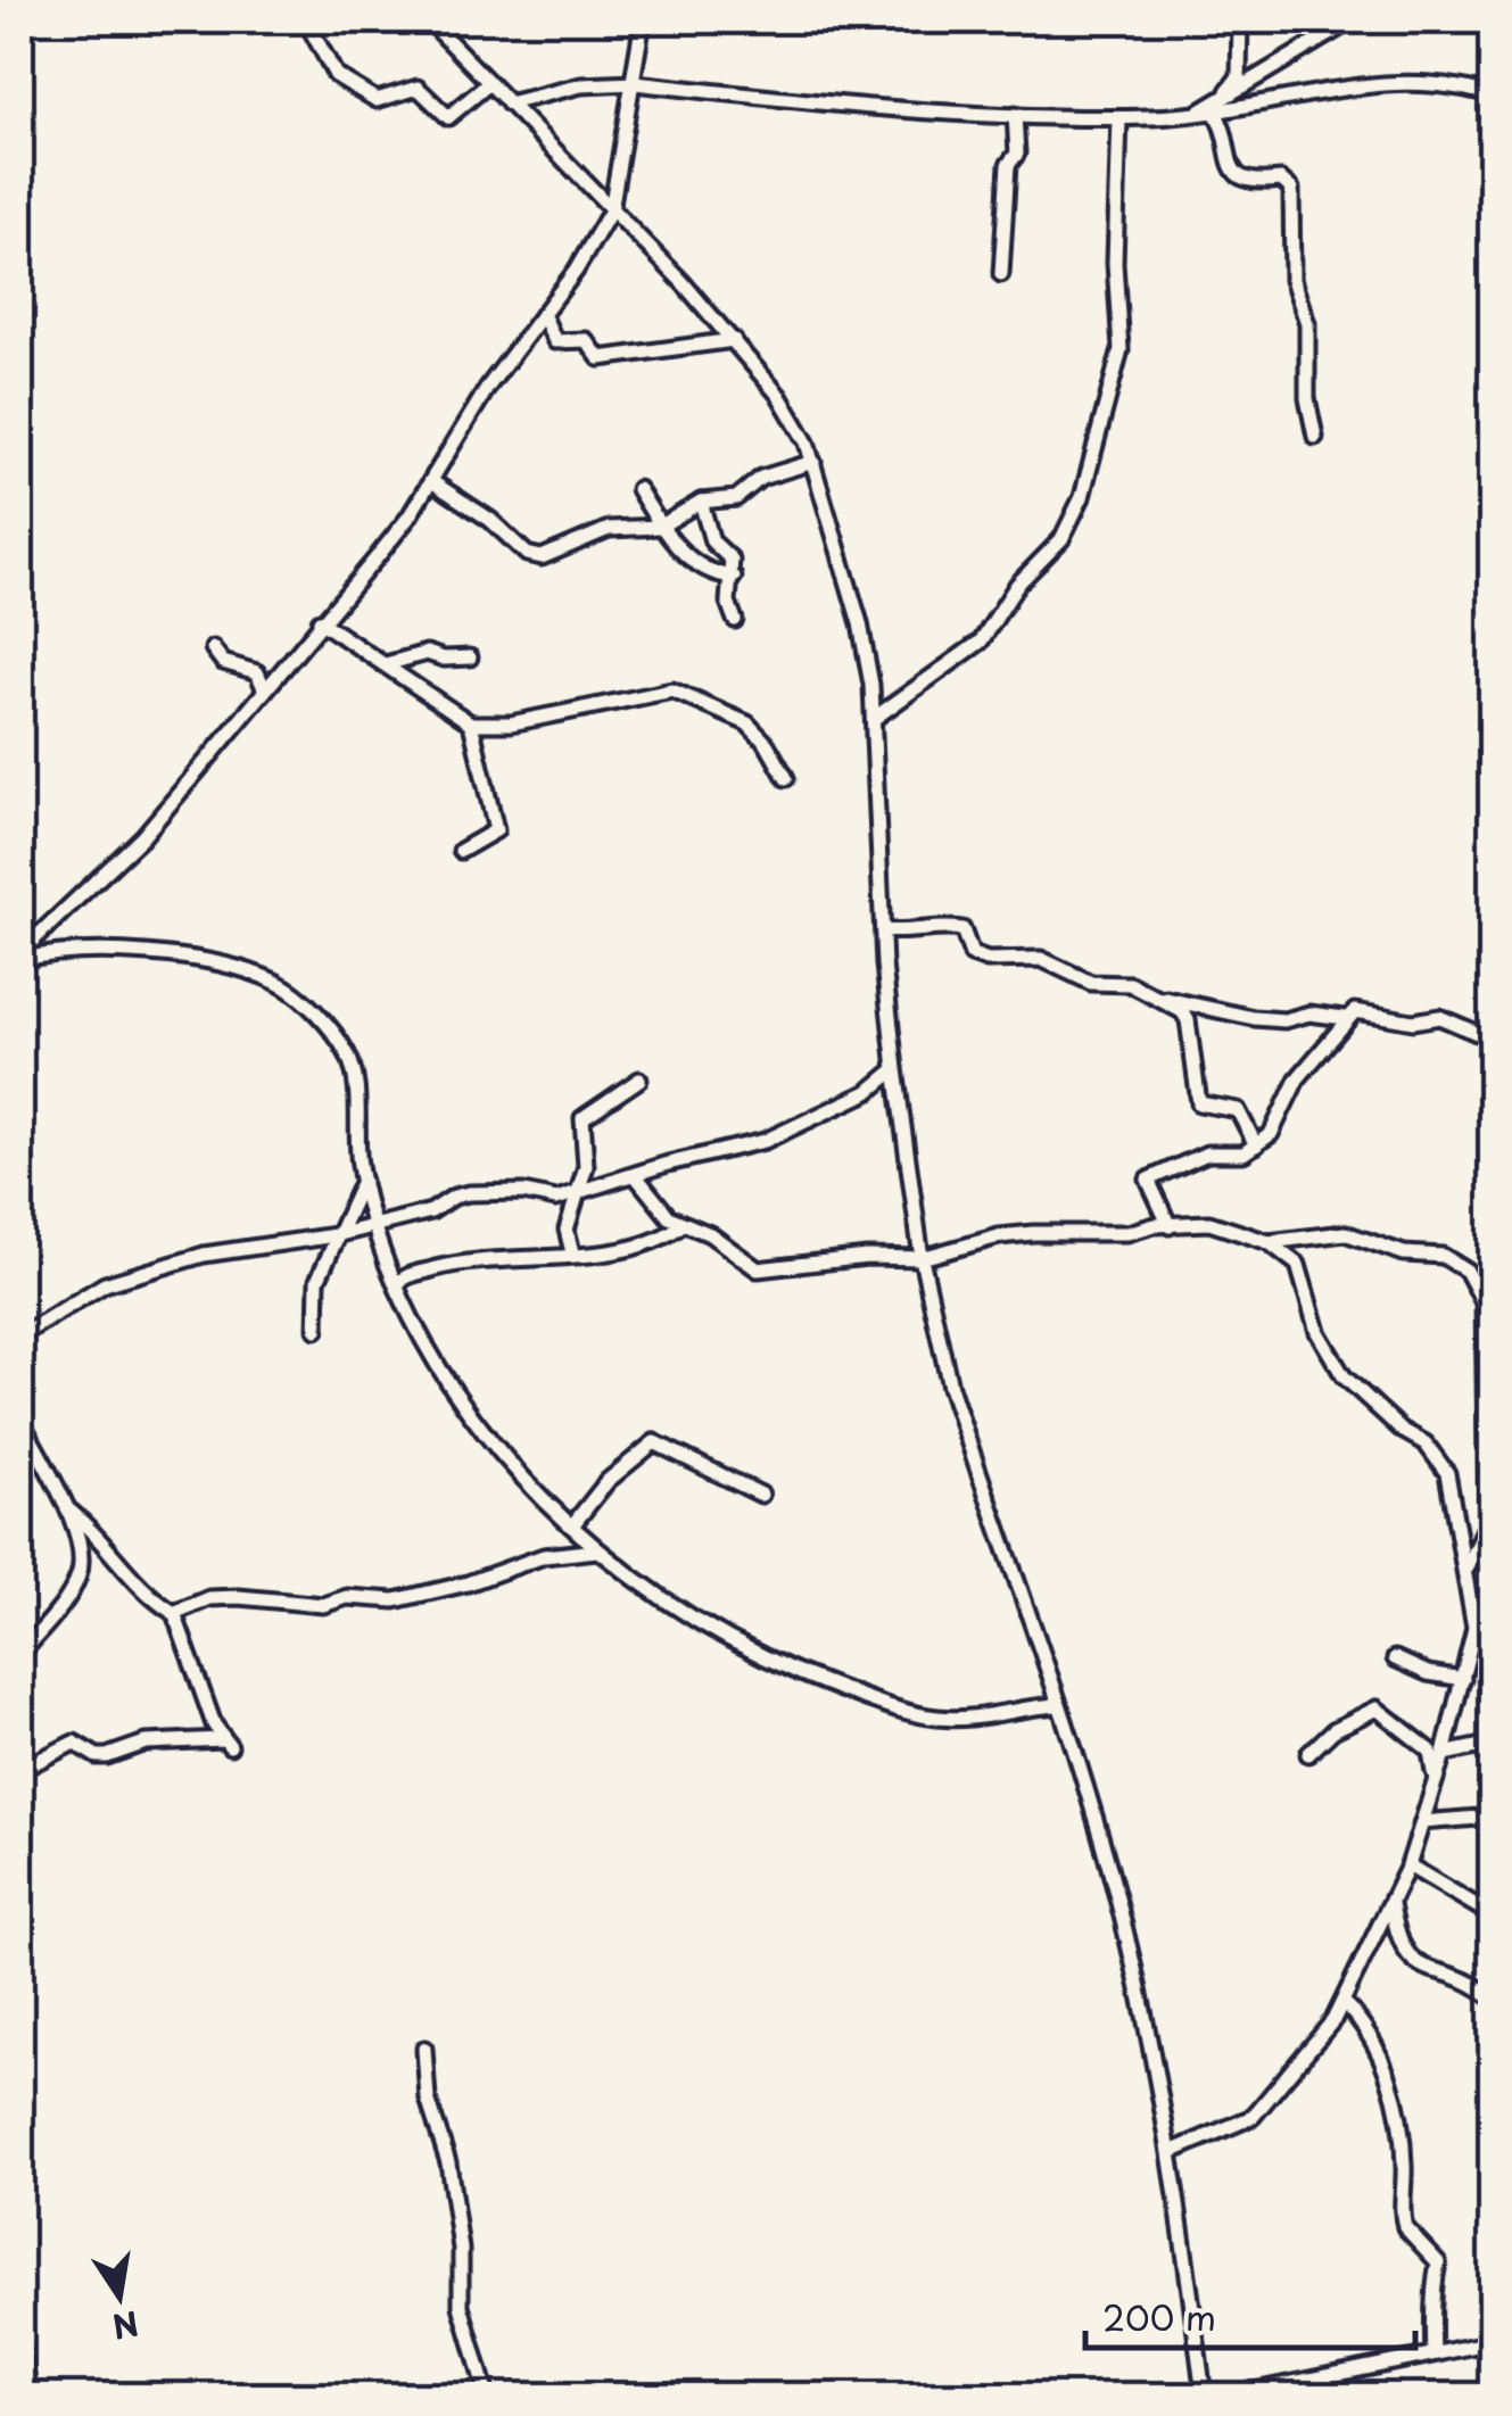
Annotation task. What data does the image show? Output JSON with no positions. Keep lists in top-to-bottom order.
{
  "scale_bar": "200 m",
  "north": "bottom"
}
